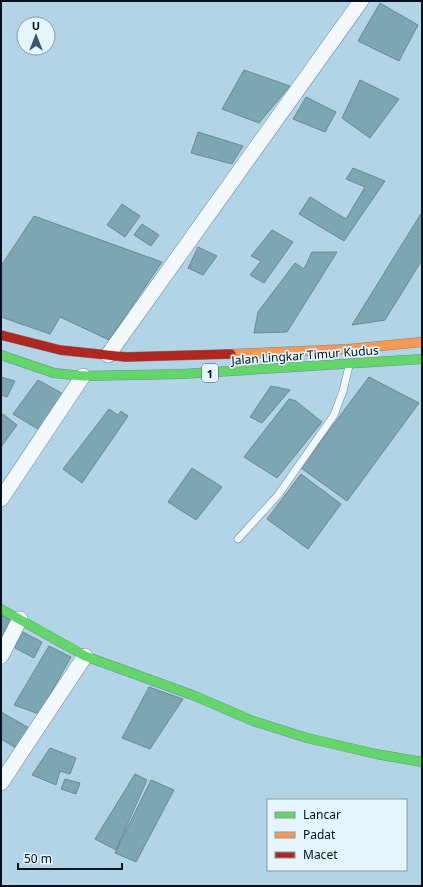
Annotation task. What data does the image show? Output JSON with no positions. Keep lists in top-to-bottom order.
{
  "streets": {
    "main road": ["Jalan Lingkar Timur Kudus", "1"]
  },
  "legend": ["Lancar", "Padat", "Macet"],
  "scale_bar": "50 m",
  "north": "top"
}
